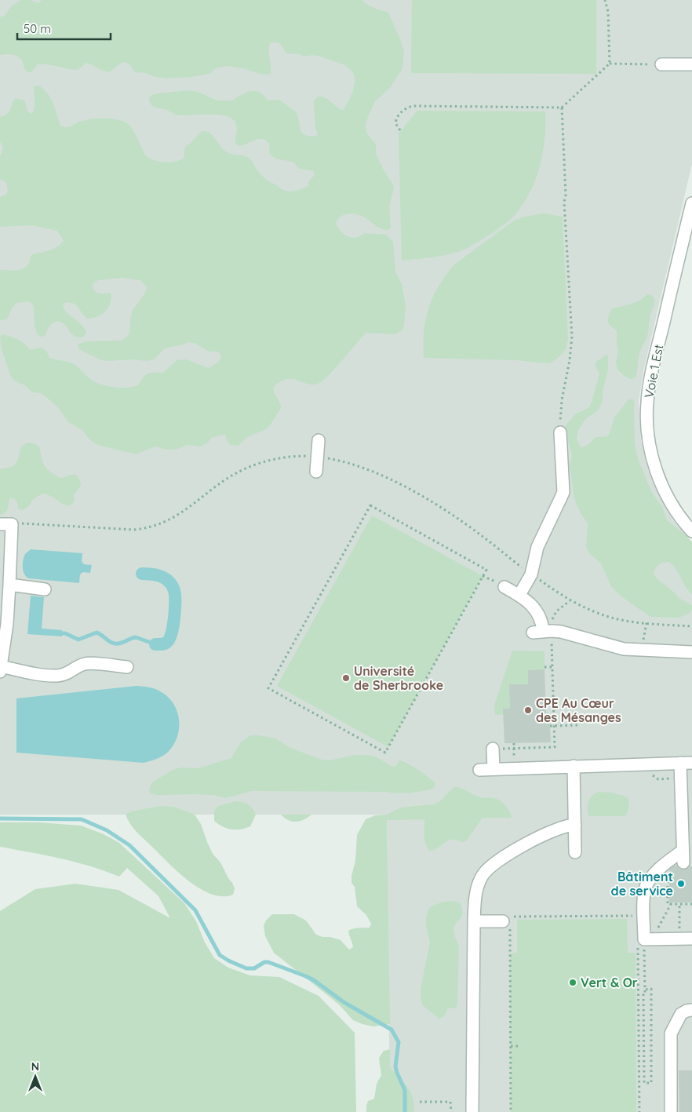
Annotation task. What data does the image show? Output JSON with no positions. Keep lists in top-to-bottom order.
{
  "streets": {
    "lane": ["Voie 1 Est"]
  },
  "places": [
    "Université de Sherbrooke",
    "CPE Au Cœur des Mésanges",
    "Bâtiment de service",
    "Vert & Or"
  ],
  "scale_bar": "50 m",
  "north": "top"
}
